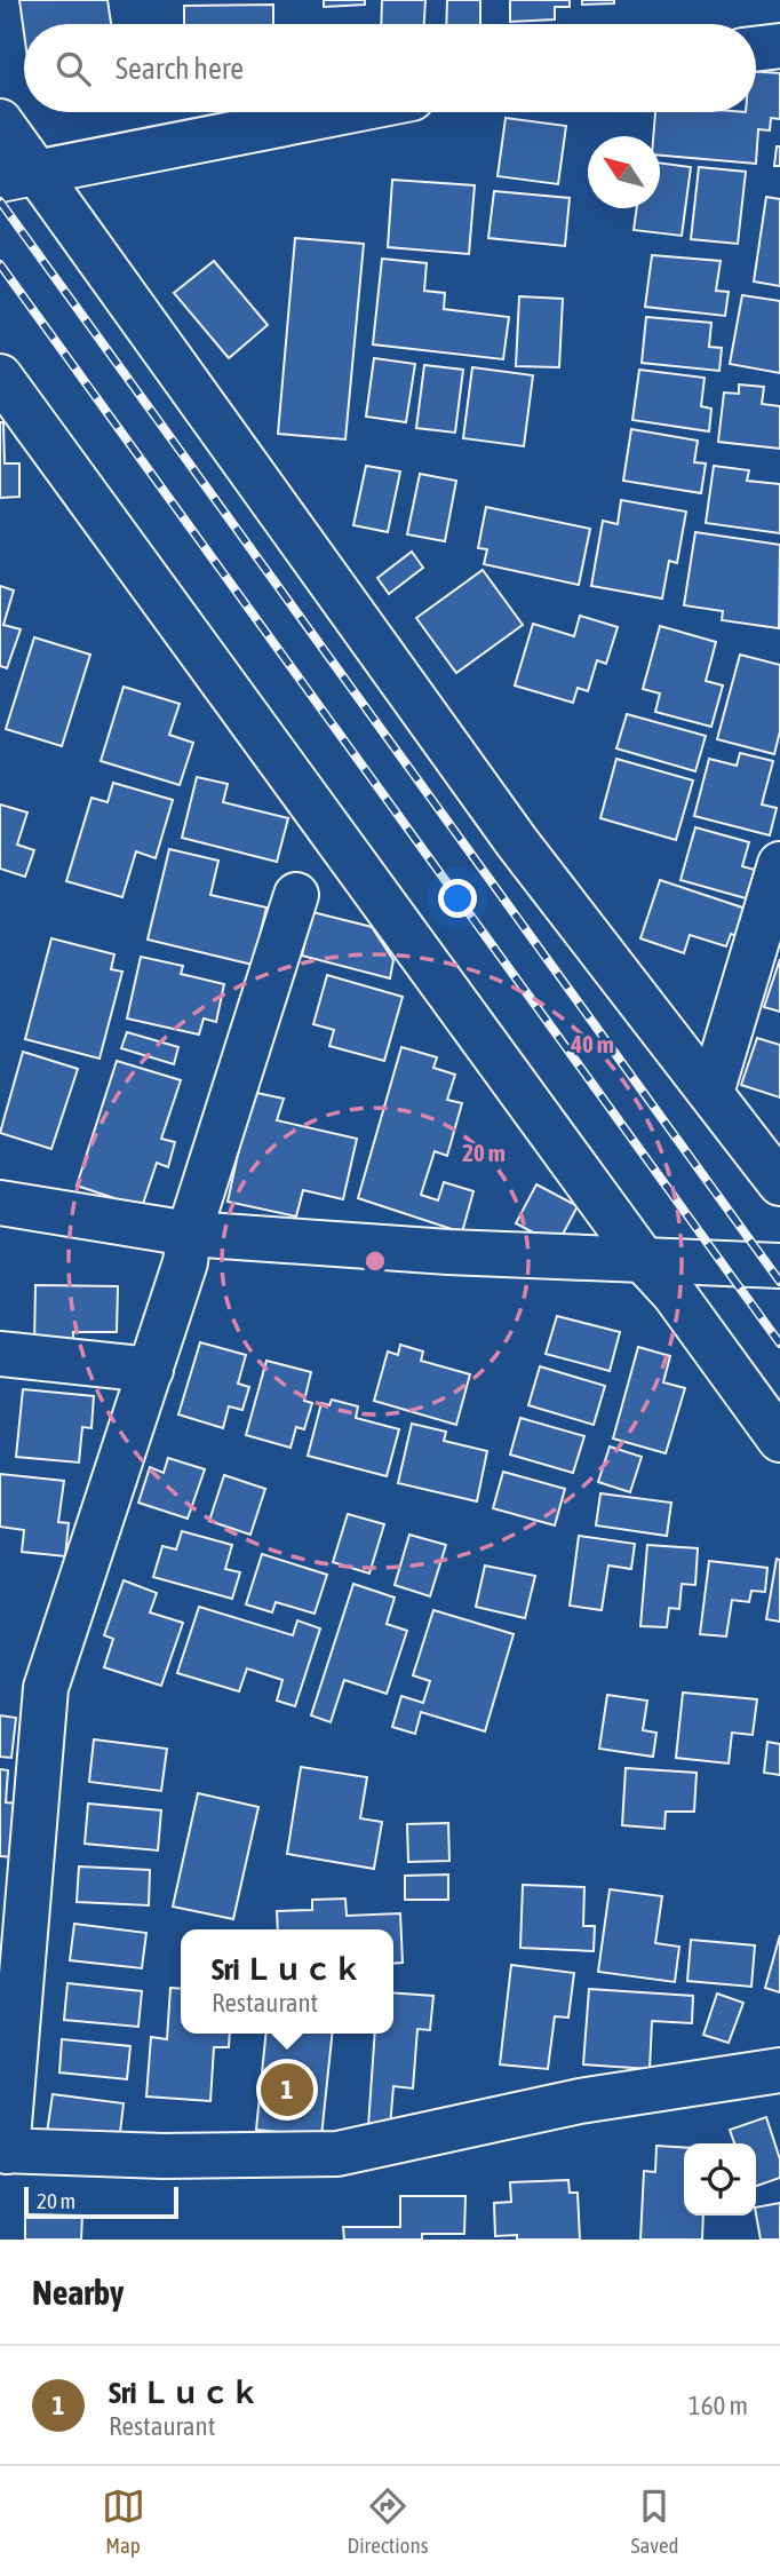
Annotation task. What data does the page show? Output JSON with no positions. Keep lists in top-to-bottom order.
{
  "scale_bar": "20 m",
  "north": "top left",
  "page": {
    "search": "Search here",
    "popup": ["Sri Ｌｕｃｋ", "Restaurant"],
    "pins": "1",
    "scale": "20 m",
    "heading": "Nearby",
    "list": [
      {
        "mark": "1",
        "name": "Sri Ｌｕｃｋ",
        "note": "Restaurant",
        "value": "160 m"
      }
    ],
    "nav": ["Map", "Directions", "Saved"]
  },
  "rings": ["40 m", "20 m"]
}
